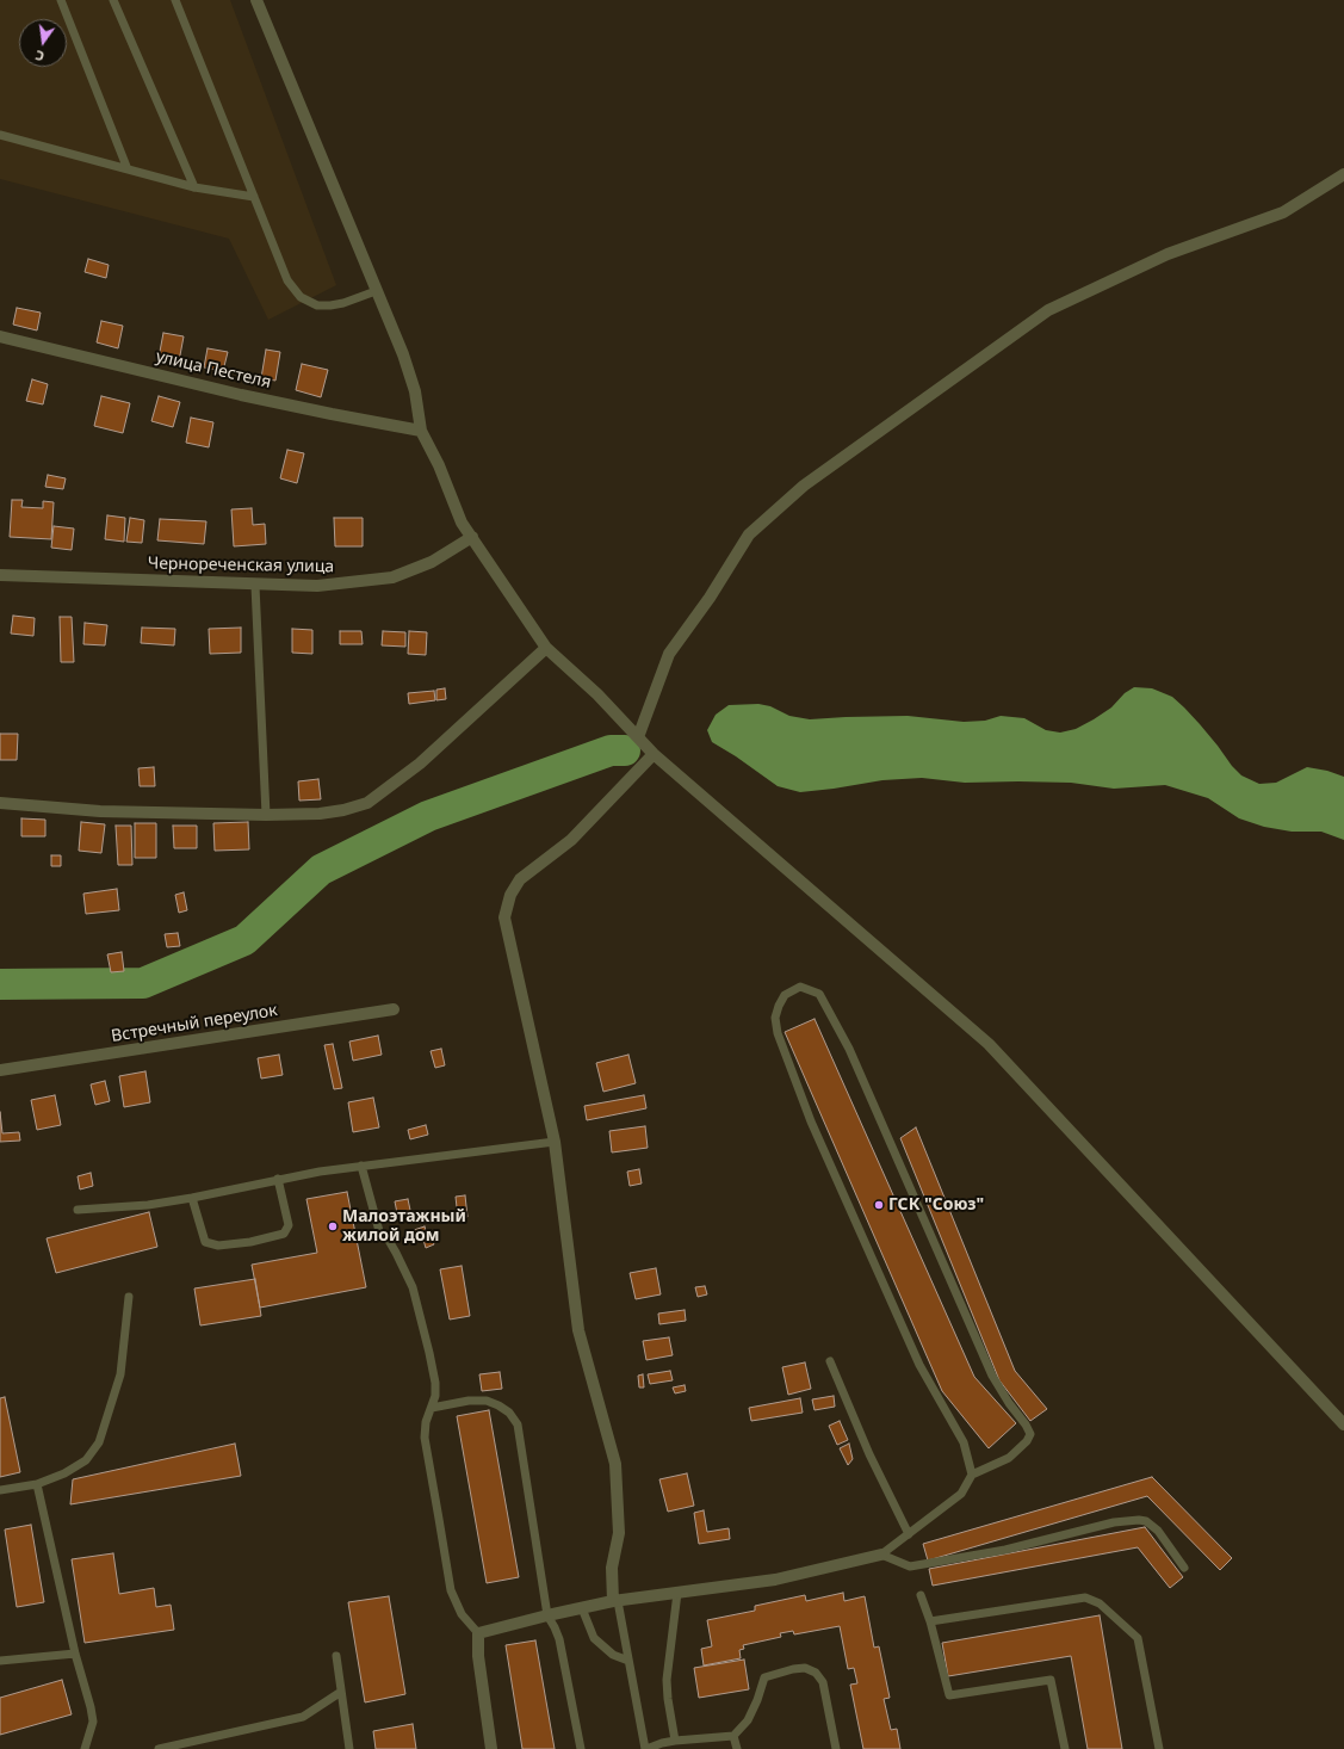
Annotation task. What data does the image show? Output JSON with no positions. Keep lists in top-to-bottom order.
{
  "streets": {
    "street": ["улица Пестеля", "Чернореченская улица", "Встречный переулок"]
  },
  "places": ["ГСК \"Союз\"", "Малоэтажный жилой дом"],
  "north": "bottom"
}
